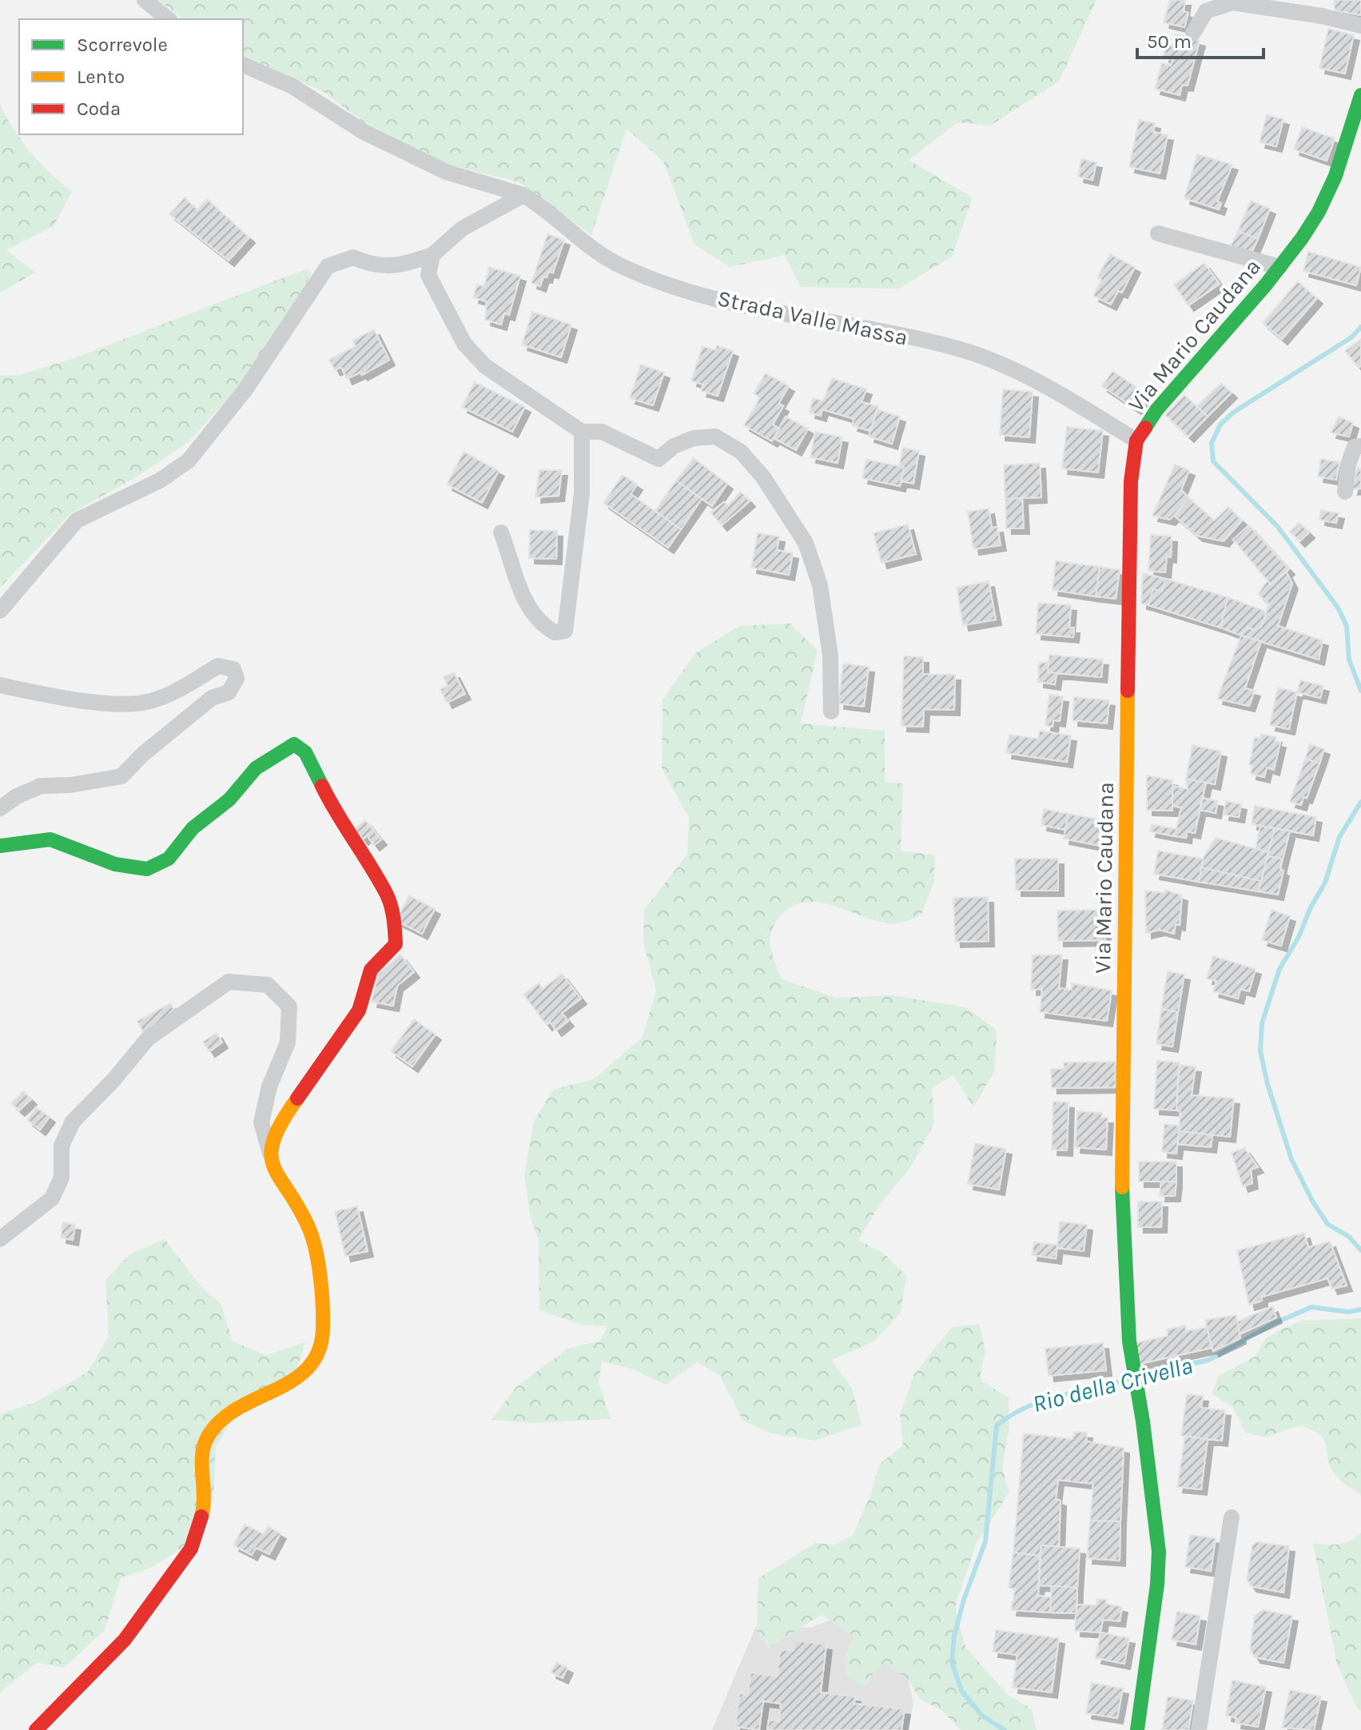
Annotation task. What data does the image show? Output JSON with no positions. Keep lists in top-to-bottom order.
{
  "streets": {
    "main road": ["Via Mario Caudana"],
    "street": ["Strada Valle Massa"]
  },
  "crossings": [
    ["Strada Valle Massa", "Via Mario Caudana"]
  ],
  "water": ["Rio della Crivella"],
  "legend": ["Scorrevole", "Lento", "Coda"],
  "scale_bar": "50 m"
}
